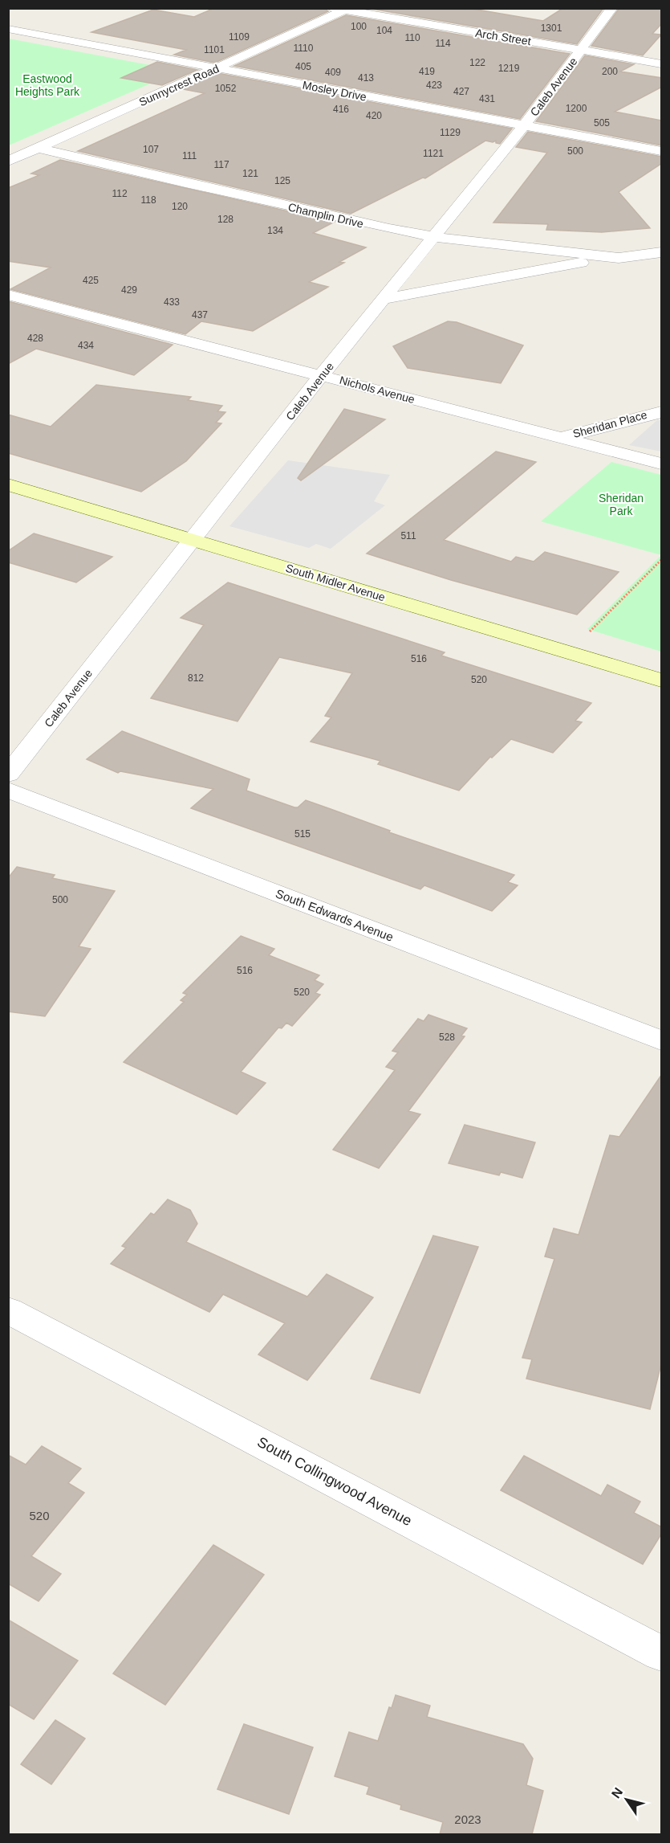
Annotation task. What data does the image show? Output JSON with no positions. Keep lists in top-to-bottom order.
{
  "streets": {
    "main road": ["South Midler Avenue"],
    "street": [
      "Arch Street",
      "Sunnycrest Road",
      "Caleb Avenue",
      "Mosley Drive",
      "Champlin Drive",
      "Nichols Avenue",
      "Sheridan Place",
      "South Edwards Avenue",
      "South Collingwood Avenue"
    ]
  },
  "crossings": [
    ["Arch Street", "Sunnycrest Road"],
    ["Arch Street", "Caleb Avenue"],
    ["Sunnycrest Road", "Mosley Drive"],
    ["Sunnycrest Road", "Champlin Drive"],
    ["Caleb Avenue", "Mosley Drive"],
    ["Caleb Avenue", "Champlin Drive"],
    ["Caleb Avenue", "Nichols Avenue"],
    ["Caleb Avenue", "South Midler Avenue"],
    ["Nichols Avenue", "Sheridan Place"]
  ],
  "parks": ["Eastwood Heights Park", "Sheridan Park"],
  "house_numbers": [
    "100",
    "1301",
    "104",
    "1109",
    "110",
    "114",
    "1110",
    "1101",
    "122",
    "405",
    "1219",
    "419",
    "200",
    "409",
    "413",
    "423",
    "1052",
    "427",
    "431",
    "1200",
    "416",
    "420",
    "505",
    "1129",
    "107",
    "500",
    "1121",
    "111",
    "117",
    "121",
    "125",
    "112",
    "118",
    "120",
    "128",
    "134",
    "425",
    "429",
    "433",
    "437",
    "428",
    "434",
    "511",
    "516",
    "812",
    "520",
    "515",
    "500",
    "516",
    "520",
    "528",
    "520",
    "2023"
  ],
  "north": "top left"
}
